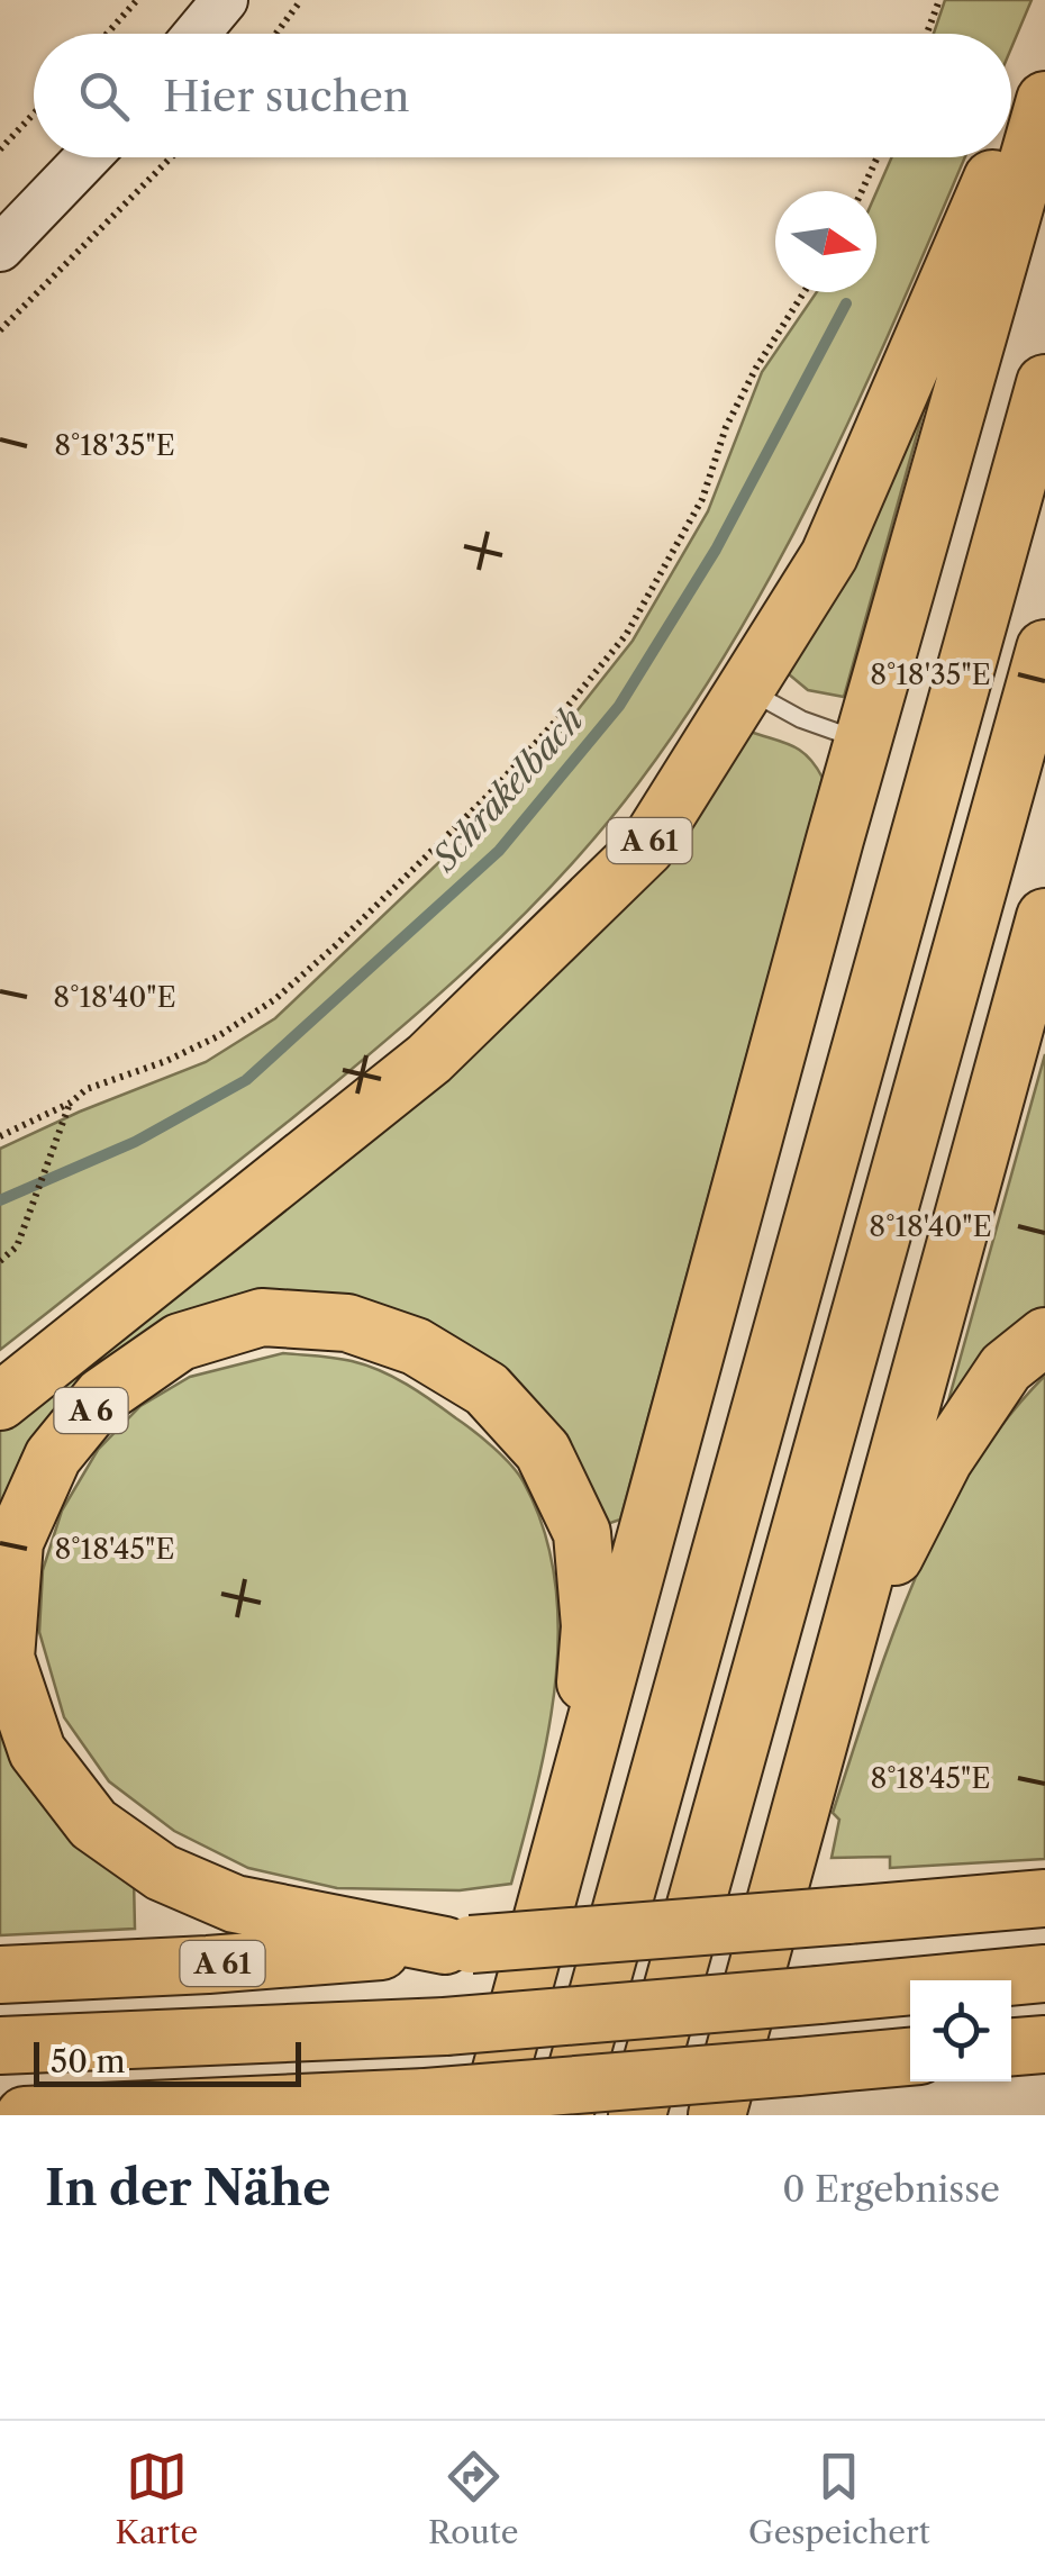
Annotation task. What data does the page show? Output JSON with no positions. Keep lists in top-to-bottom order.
{
  "streets": {
    "highway": ["A 61", "A 6"]
  },
  "crossings": [
    ["A 61", "A 6"]
  ],
  "water": ["Schrakelbach"],
  "scale_bar": "50 m",
  "north": "right",
  "page": {
    "search": "Hier suchen",
    "scale": "50 m",
    "heading": ["In der Nähe", "0 Ergebnisse"],
    "nav": ["Karte", "Route", "Gespeichert"]
  },
  "coordinates": ["8°18'35\"E", "8°18'40\"E", "8°18'45\"E"]
}
